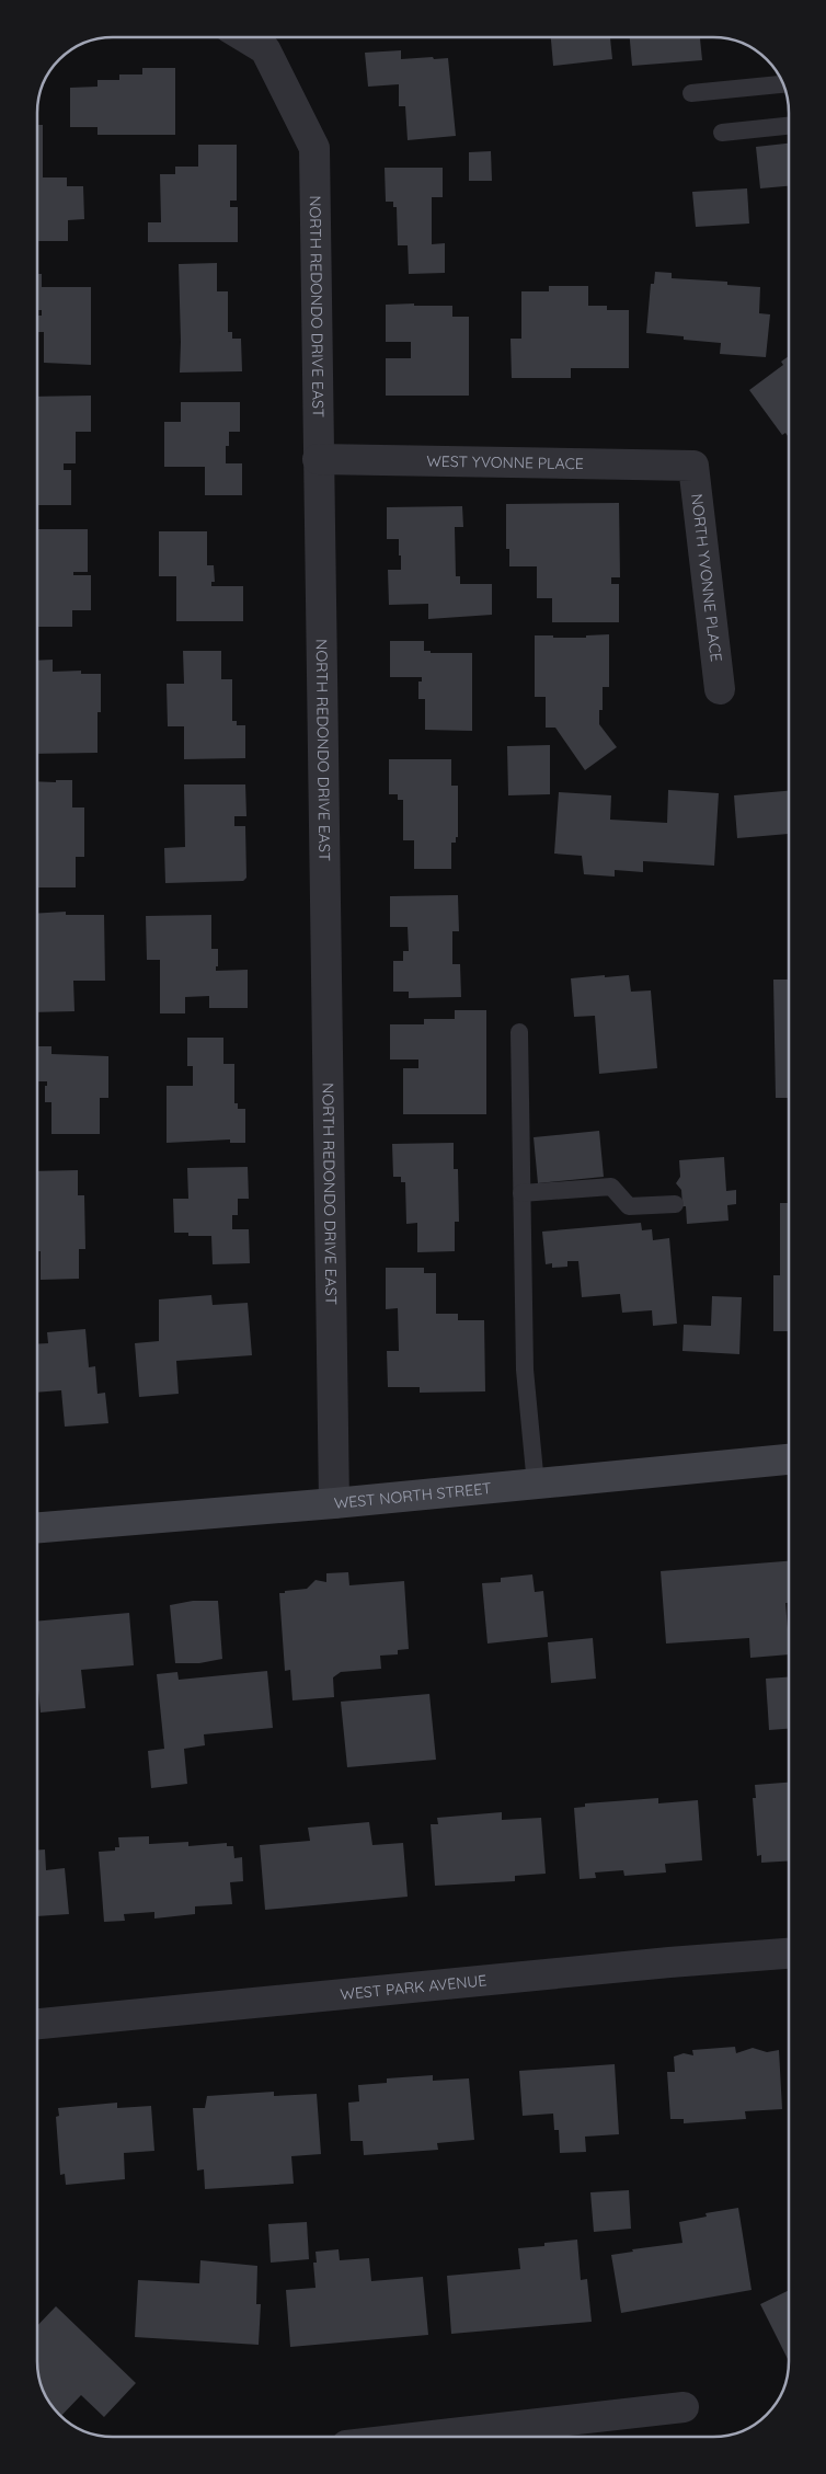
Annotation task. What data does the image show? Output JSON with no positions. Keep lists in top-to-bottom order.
{
  "streets": {
    "street": [
      "NORTH REDONDO DRIVE EAST",
      "WEST YVONNE PLACE",
      "NORTH YVONNE PLACE",
      "WEST NORTH STREET",
      "WEST PARK AVENUE"
    ]
  },
  "crossings": [
    ["NORTH REDONDO DRIVE EAST", "WEST YVONNE PLACE"],
    ["NORTH REDONDO DRIVE EAST", "WEST NORTH STREET"],
    ["WEST YVONNE PLACE", "NORTH YVONNE PLACE"]
  ]
}
